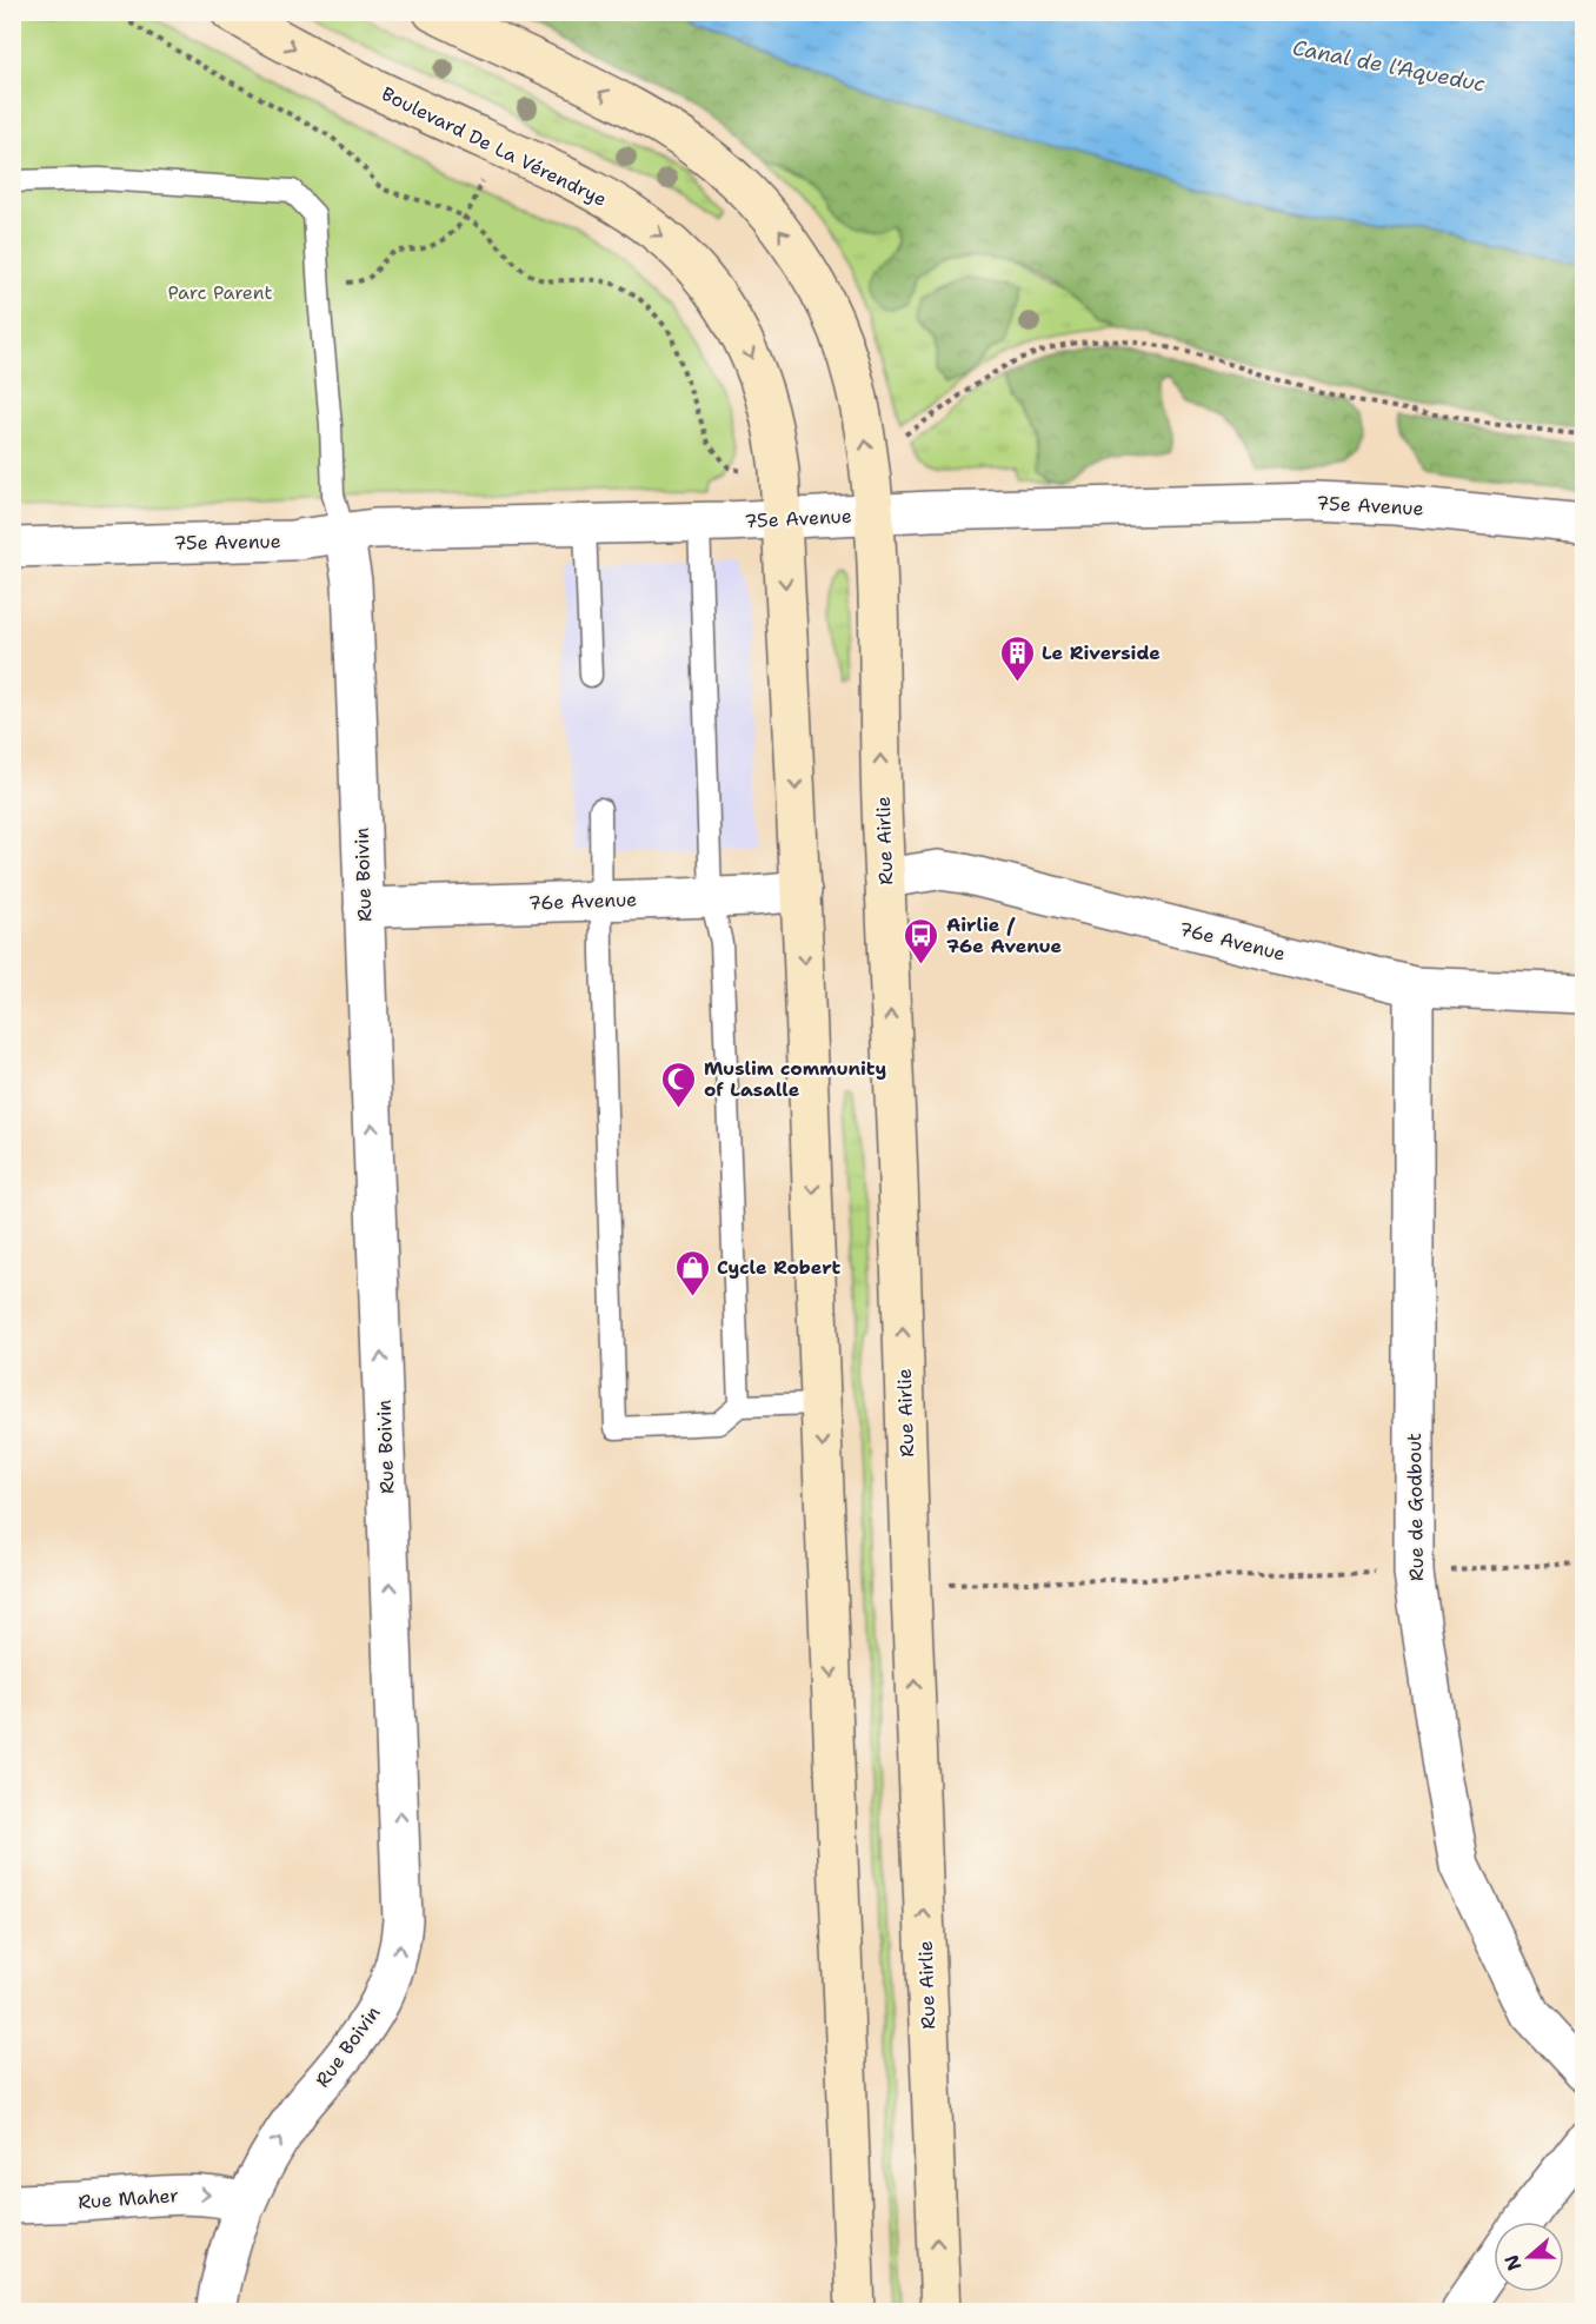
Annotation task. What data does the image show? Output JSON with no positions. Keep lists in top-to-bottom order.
{
  "streets": {
    "main road": ["Boulevard De La Vérendrye", "Rue Airlie"],
    "street": [
      "75e Avenue",
      "Rue Boivin",
      "76e Avenue",
      "Rue de Godbout",
      "Rue Maher"
    ]
  },
  "crossings": [
    ["Boulevard De La Vérendrye", "75e Avenue"],
    ["75e Avenue", "Rue Airlie"],
    ["75e Avenue", "Rue Boivin"],
    ["Rue Airlie", "76e Avenue"],
    ["Rue Boivin", "76e Avenue"],
    ["Rue Boivin", "Rue Maher"],
    ["76e Avenue", "Rue de Godbout"]
  ],
  "one_way": ["Rue Boivin", "Rue Maher"],
  "water": ["Canal de l'Aqueduc"],
  "parks": ["Parc Parent"],
  "places": {
    "building": ["Le Riverside"],
    "bus stop": ["Airlie / 76e Avenue"],
    "mosque": ["Muslim community of Lasalle"],
    "shop": ["Cycle Robert"]
  },
  "north": "left"
}
